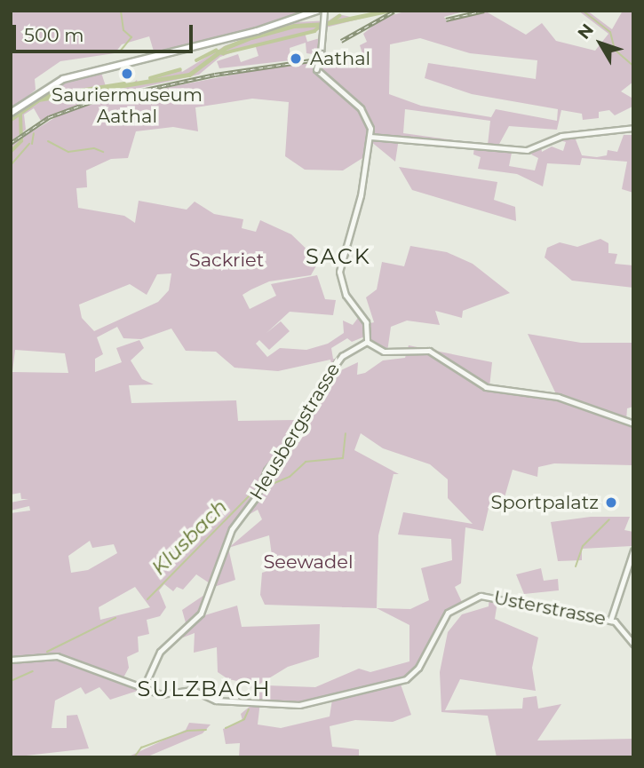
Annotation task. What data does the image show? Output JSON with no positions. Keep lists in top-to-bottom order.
{
  "streets": {
    "street": ["Heusbergstrasse", "Usterstrasse"]
  },
  "crossings": [
    ["Heusbergstrasse", "Usterstrasse"]
  ],
  "districts": ["SACK", "SULZBACH"],
  "water": ["Klusbach"],
  "parks": ["Sackriet", "Seewadel"],
  "places": ["Aathal", "Sauriermuseum Aathal", "Sportpalatz"],
  "scale_bar": "500 m",
  "north": "top left"
}
